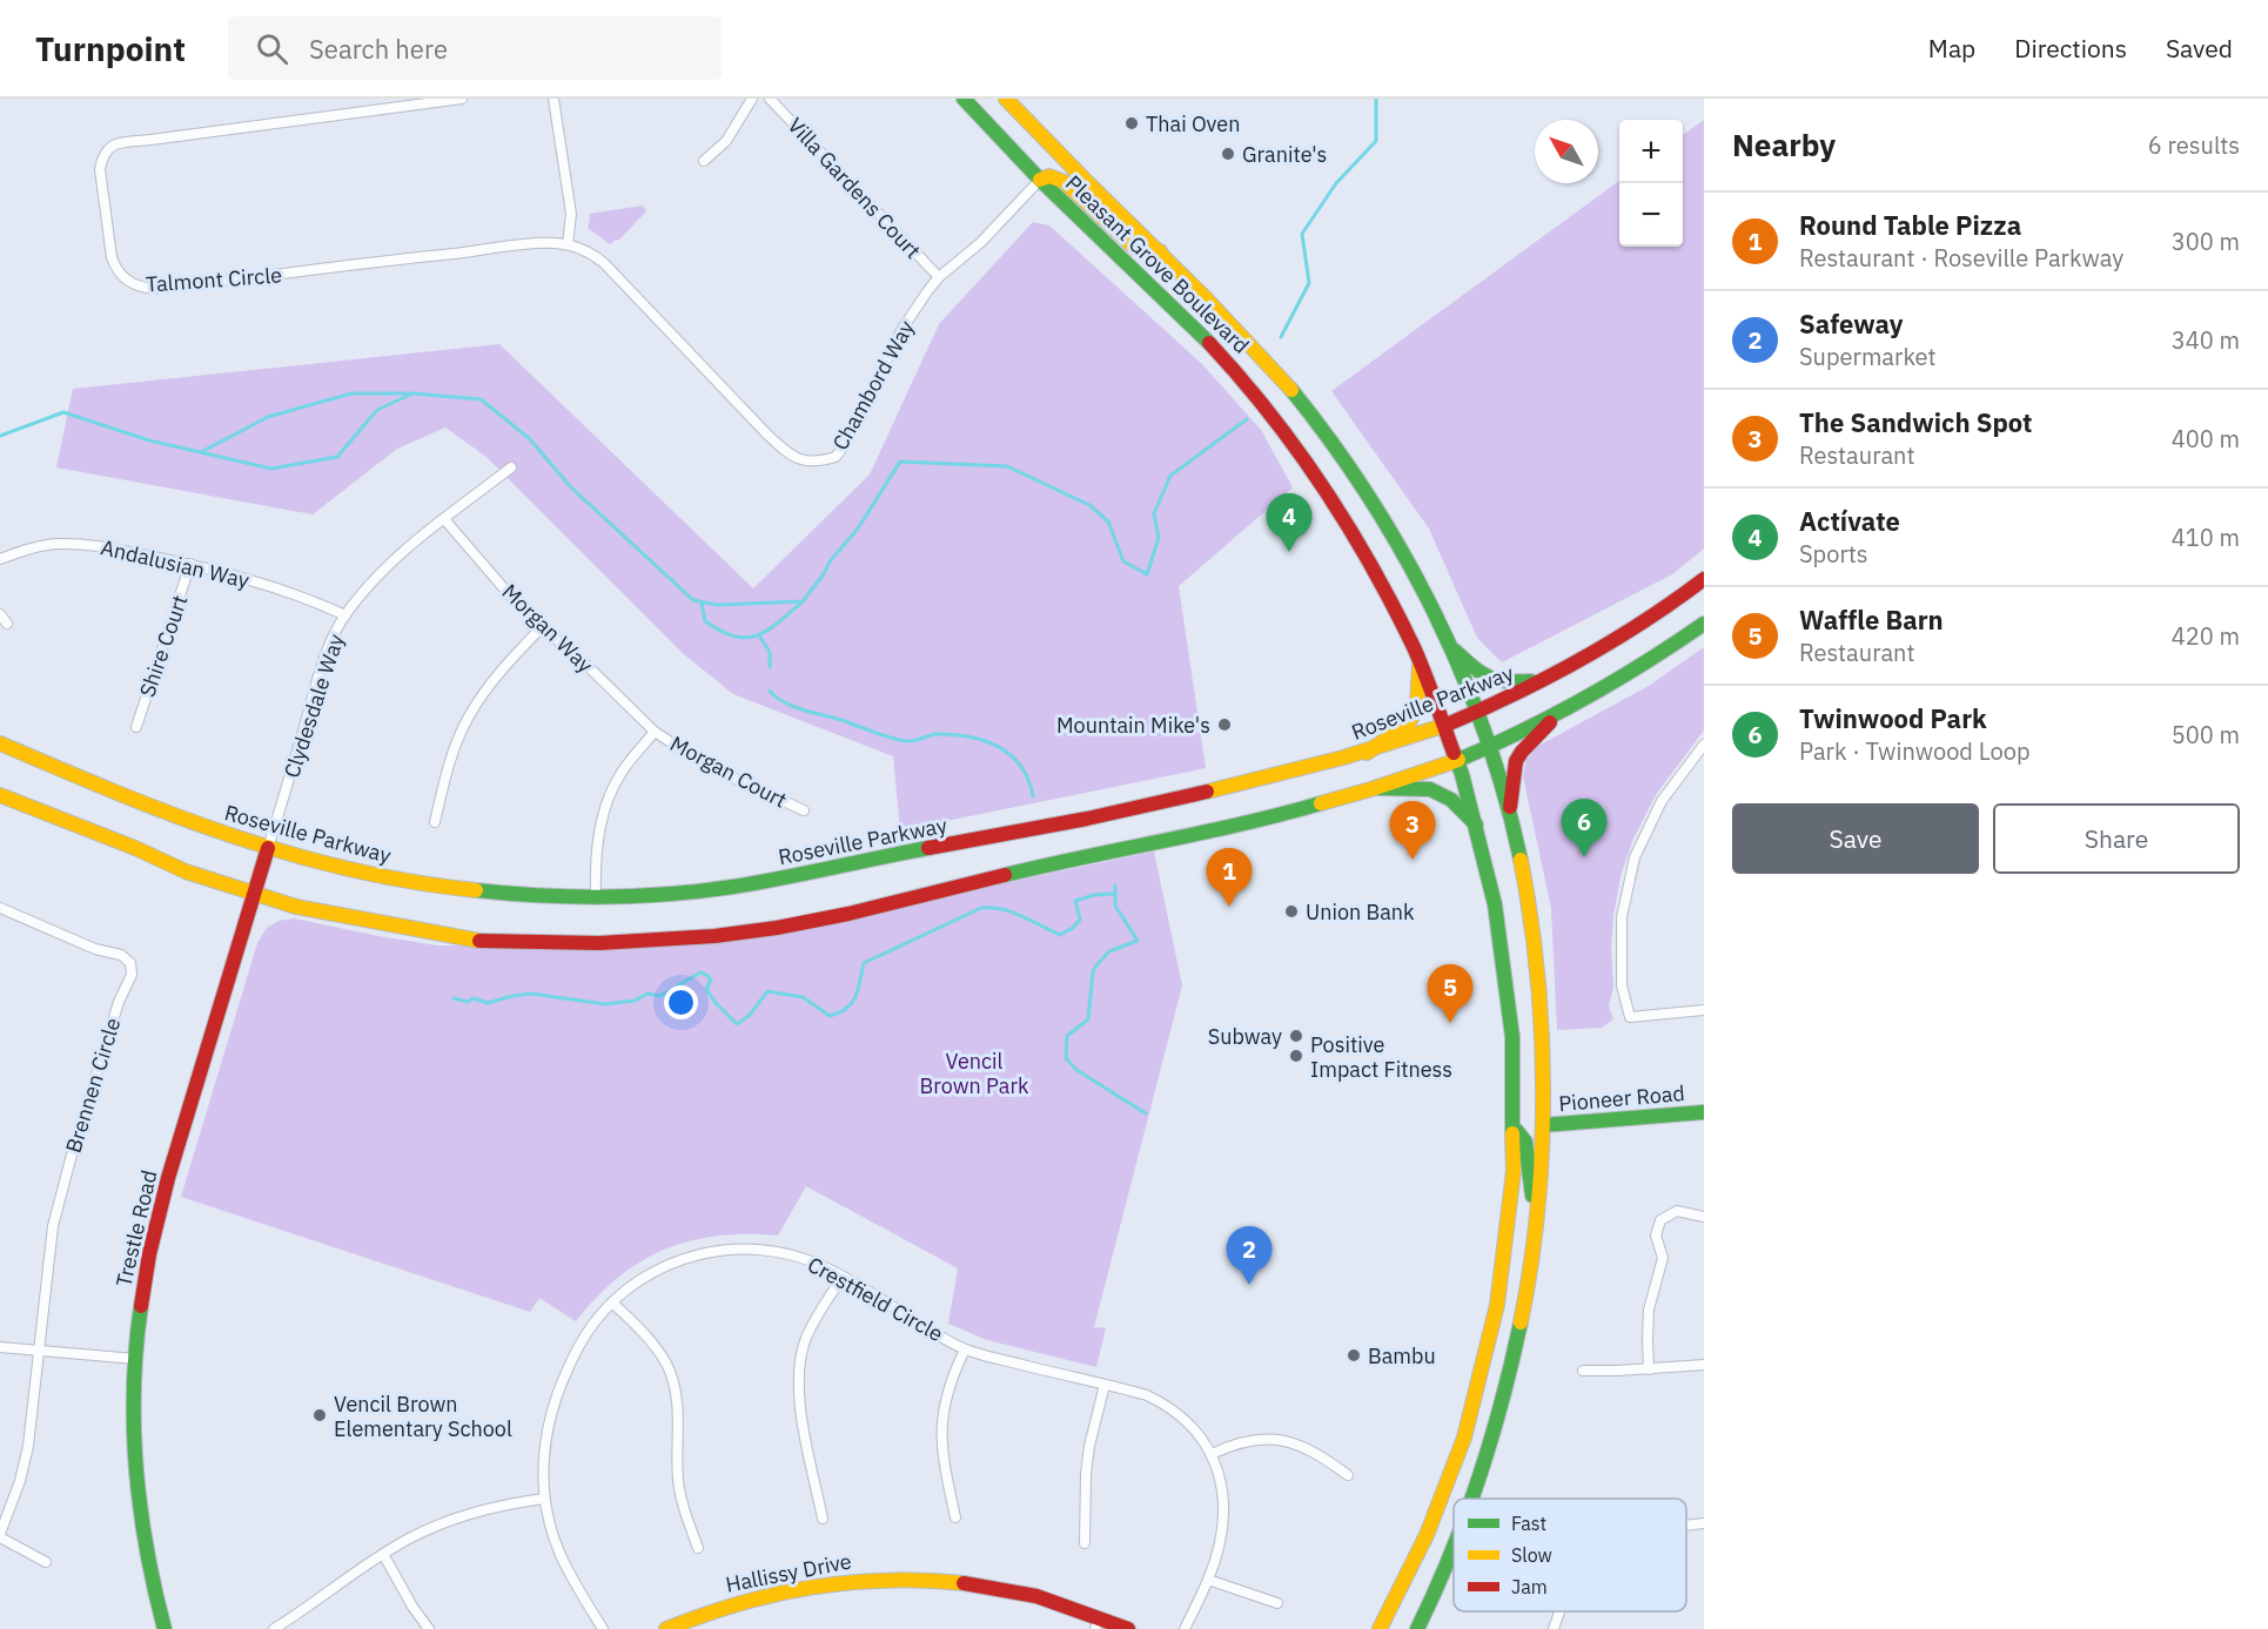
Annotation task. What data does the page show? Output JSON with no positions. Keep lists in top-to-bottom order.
{
  "streets": {
    "main road": [
      "Pleasant Grove Boulevard",
      "Roseville Parkway",
      "Pioneer Road",
      "Trestle Road",
      "Hallissy Drive"
    ],
    "street": [
      "Villa Gardens Court",
      "Talmont Circle",
      "Chambord Way",
      "Andalusian Way",
      "Morgan Way",
      "Shire Court",
      "Clydesdale Way",
      "Morgan Court",
      "Brennen Circle",
      "Crestfield Circle"
    ]
  },
  "crossings": [
    ["Villa Gardens Court", "Chambord Way"],
    ["Pleasant Grove Boulevard", "Chambord Way"],
    ["Pleasant Grove Boulevard", "Roseville Parkway"],
    ["Pleasant Grove Boulevard", "Pioneer Road"],
    ["Talmont Circle", "Chambord Way"],
    ["Andalusian Way", "Shire Court"],
    ["Andalusian Way", "Clydesdale Way"],
    ["Morgan Way", "Clydesdale Way"],
    ["Morgan Way", "Morgan Court"],
    ["Roseville Parkway", "Clydesdale Way"],
    ["Roseville Parkway", "Trestle Road"],
    ["Clydesdale Way", "Trestle Road"]
  ],
  "parks": ["Vencil Brown Park"],
  "places": [
    "Thai Oven",
    "Granite's",
    "Mountain Mike's",
    "Union Bank",
    "Subway",
    "Positive Impact Fitness",
    "Bambu",
    "Vencil Brown Elementary School"
  ],
  "legend": ["Fast", "Slow", "Jam"],
  "north": "top left",
  "page": {
    "header": "Turnpoint",
    "search": "Search here",
    "nav": ["Map", "Directions", "Saved"],
    "heading": ["Nearby", "6 results"],
    "map_buttons": ["+", "−"],
    "list": [
      {
        "mark": "1",
        "name": "Round Table Pizza",
        "note": "Restaurant · Roseville Parkway",
        "value": "300 m"
      },
      {
        "mark": "2",
        "name": "Safeway",
        "note": "Supermarket",
        "value": "340 m"
      },
      {
        "mark": "3",
        "name": "The Sandwich Spot",
        "note": "Restaurant",
        "value": "400 m"
      },
      {
        "mark": "4",
        "name": "Actívate",
        "note": "Sports",
        "value": "410 m"
      },
      {
        "mark": "5",
        "name": "Waffle Barn",
        "note": "Restaurant",
        "value": "420 m"
      },
      {
        "mark": "6",
        "name": "Twinwood Park",
        "note": "Park · Twinwood Loop",
        "value": "500 m"
      }
    ],
    "pins": [
      "4",
      "6",
      "3",
      "1",
      "5",
      "2"
    ],
    "buttons": ["Save", "Share"]
  }
}
